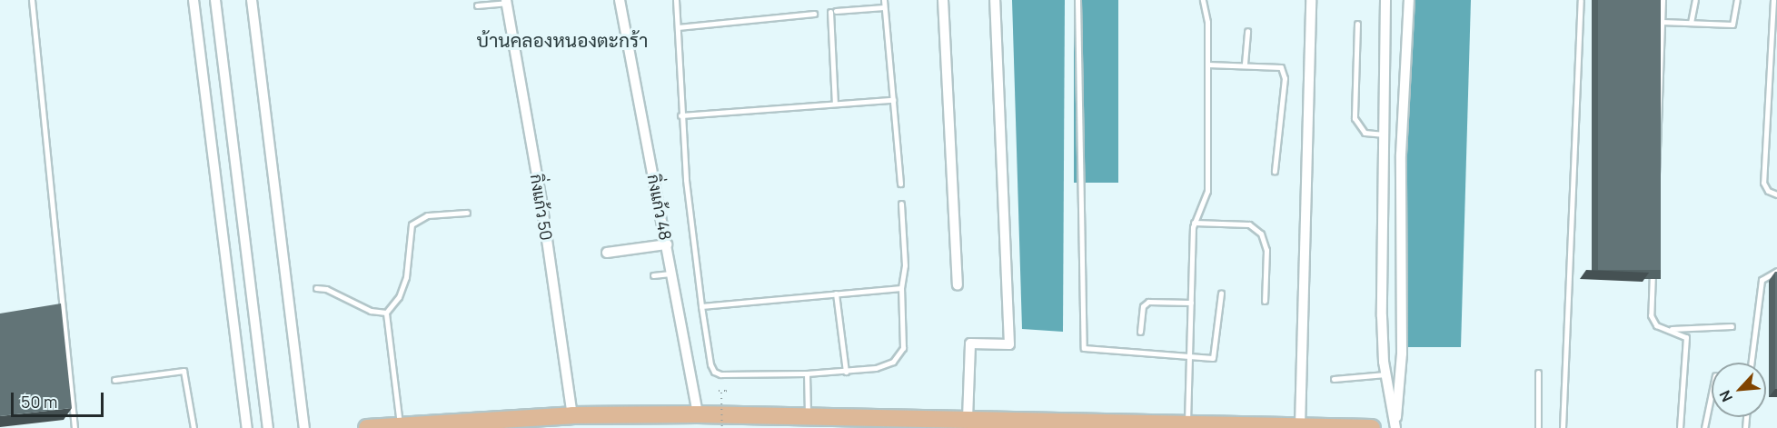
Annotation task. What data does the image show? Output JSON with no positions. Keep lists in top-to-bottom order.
{
  "streets": {
    "street": ["กิ่งแก้ว 50", "กิ่งแก้ว 48"]
  },
  "districts": ["บ้านคลองหนองตะกร้า"],
  "scale_bar": "50 m",
  "north": "bottom left"
}
